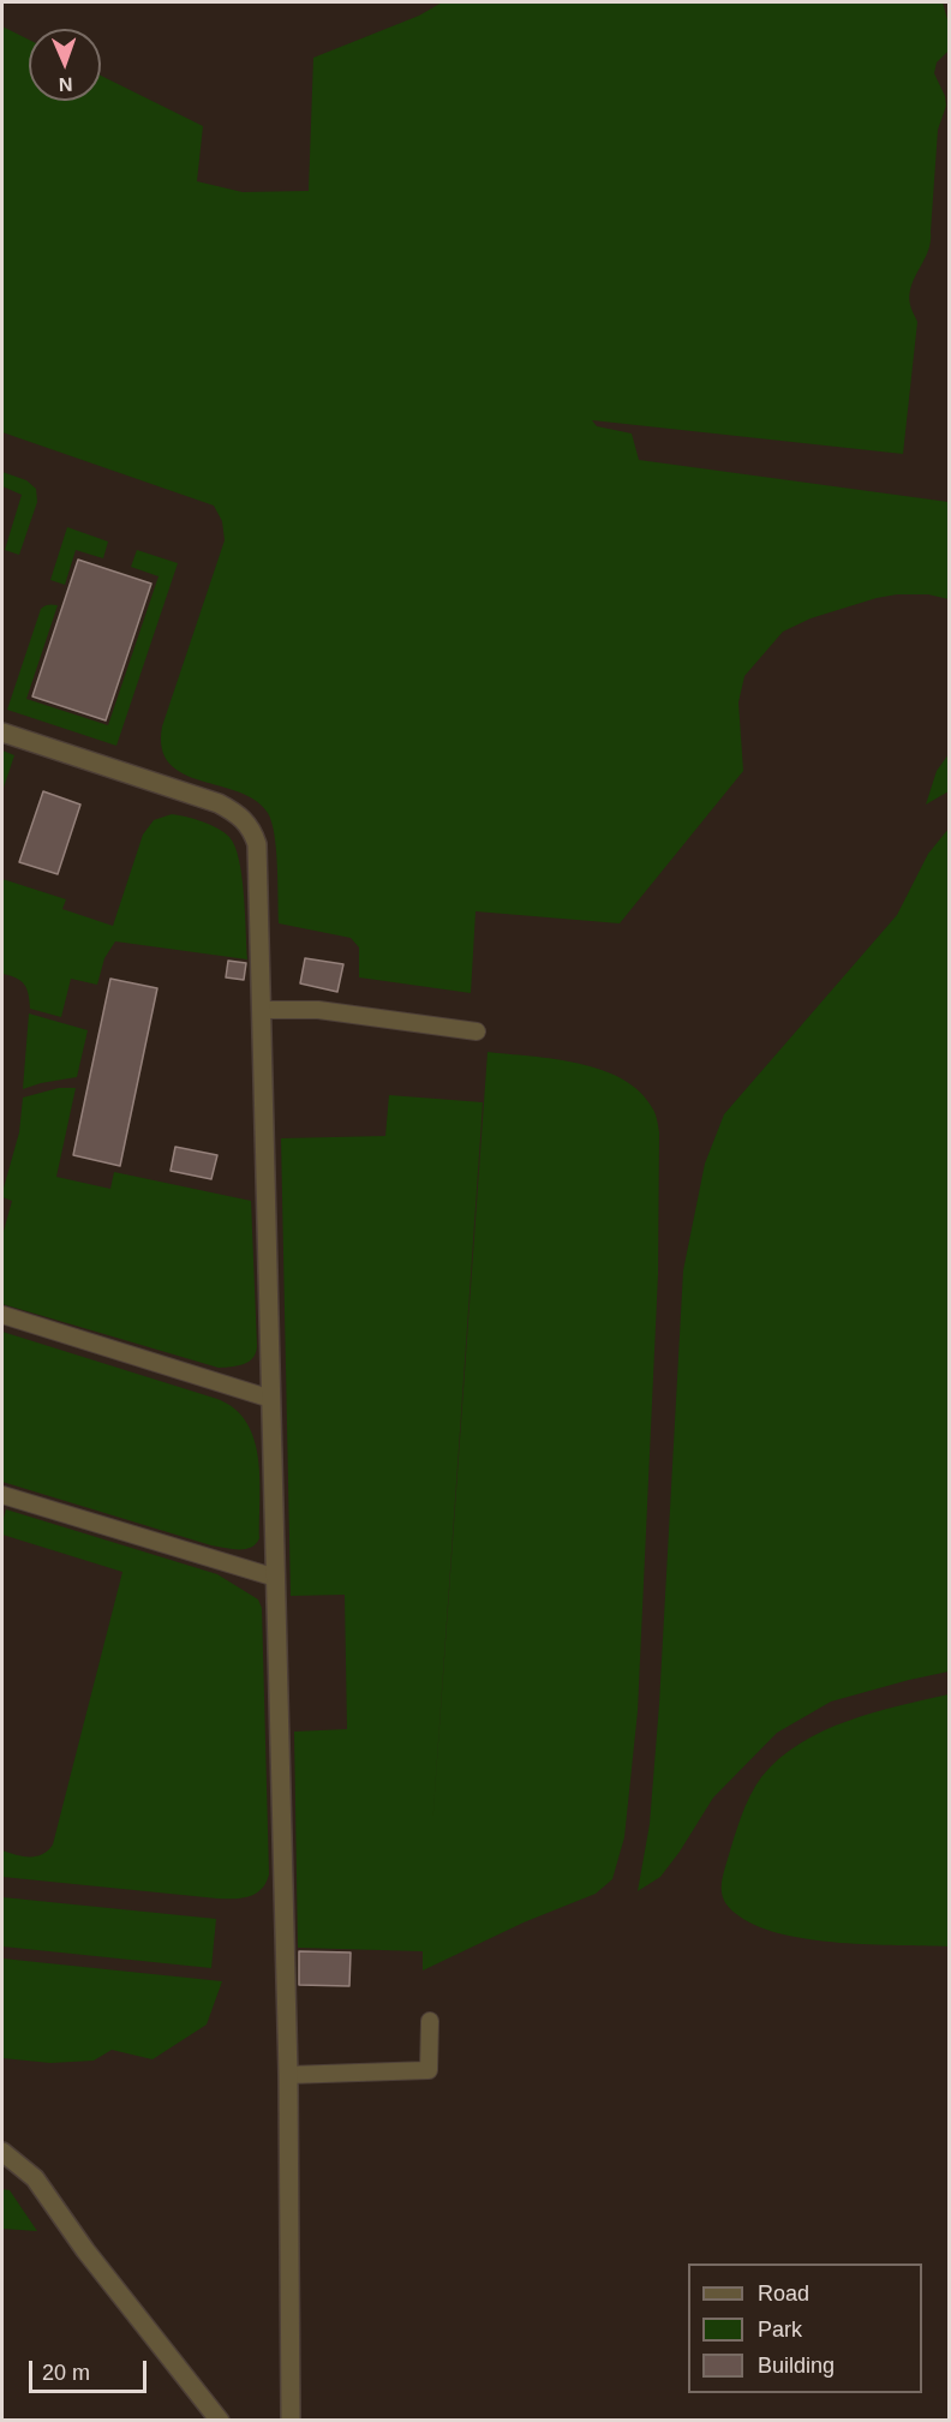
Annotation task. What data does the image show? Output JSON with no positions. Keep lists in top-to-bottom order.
{
  "legend": ["Road", "Park", "Building"],
  "scale_bar": "20 m",
  "north": "bottom"
}
